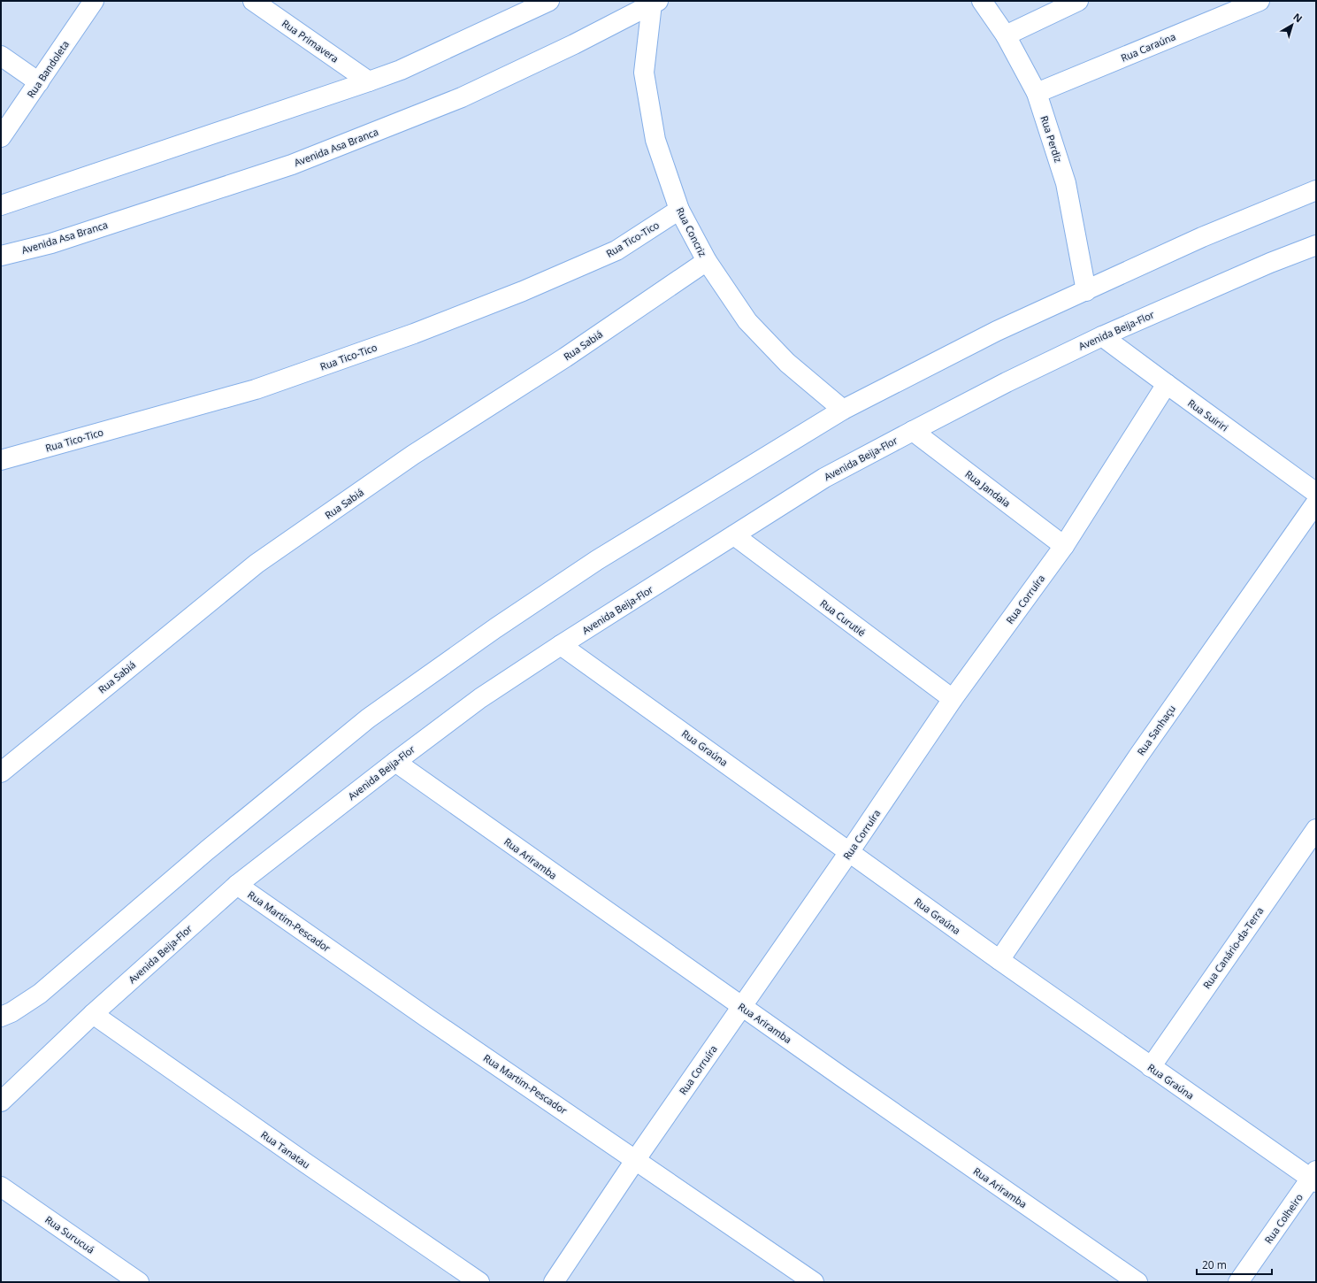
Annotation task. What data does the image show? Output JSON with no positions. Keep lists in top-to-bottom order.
{
  "streets": {
    "street": [
      "Rua Primavera",
      "Rua Caraúna",
      "Rua Bandoleta",
      "Rua Perdiz",
      "Avenida Asa Branca",
      "Rua Concriz",
      "Rua Tico-Tico",
      "Avenida Beija-Flor",
      "Rua Sabiá",
      "Rua Suiriri",
      "Rua Jandaia",
      "Rua Corruíra",
      "Rua Curutié",
      "Rua Sanhaçu",
      "Rua Graúna",
      "Rua Ariramba",
      "Rua Martim-Pescador",
      "Rua Canário-da-Terra",
      "Rua Tanatau",
      "Rua Colheiro",
      "Rua Surucuá"
    ]
  },
  "crossings": [
    ["Rua Caraúna", "Rua Perdiz"],
    ["Avenida Asa Branca", "Rua Concriz"],
    ["Rua Concriz", "Rua Tico-Tico"],
    ["Rua Concriz", "Rua Sabiá"],
    ["Avenida Beija-Flor", "Rua Suiriri"],
    ["Avenida Beija-Flor", "Rua Jandaia"],
    ["Avenida Beija-Flor", "Rua Curutié"],
    ["Avenida Beija-Flor", "Rua Graúna"],
    ["Avenida Beija-Flor", "Rua Ariramba"],
    ["Avenida Beija-Flor", "Rua Martim-Pescador"],
    ["Avenida Beija-Flor", "Rua Tanatau"],
    ["Rua Suiriri", "Rua Corruíra"],
    ["Rua Jandaia", "Rua Corruíra"],
    ["Rua Corruíra", "Rua Curutié"],
    ["Rua Corruíra", "Rua Graúna"],
    ["Rua Corruíra", "Rua Ariramba"],
    ["Rua Corruíra", "Rua Martim-Pescador"],
    ["Rua Sanhaçu", "Rua Graúna"],
    ["Rua Graúna", "Rua Canário-da-Terra"],
    ["Rua Graúna", "Rua Colheiro"]
  ],
  "scale_bar": "20 m",
  "north": "top right"
}
